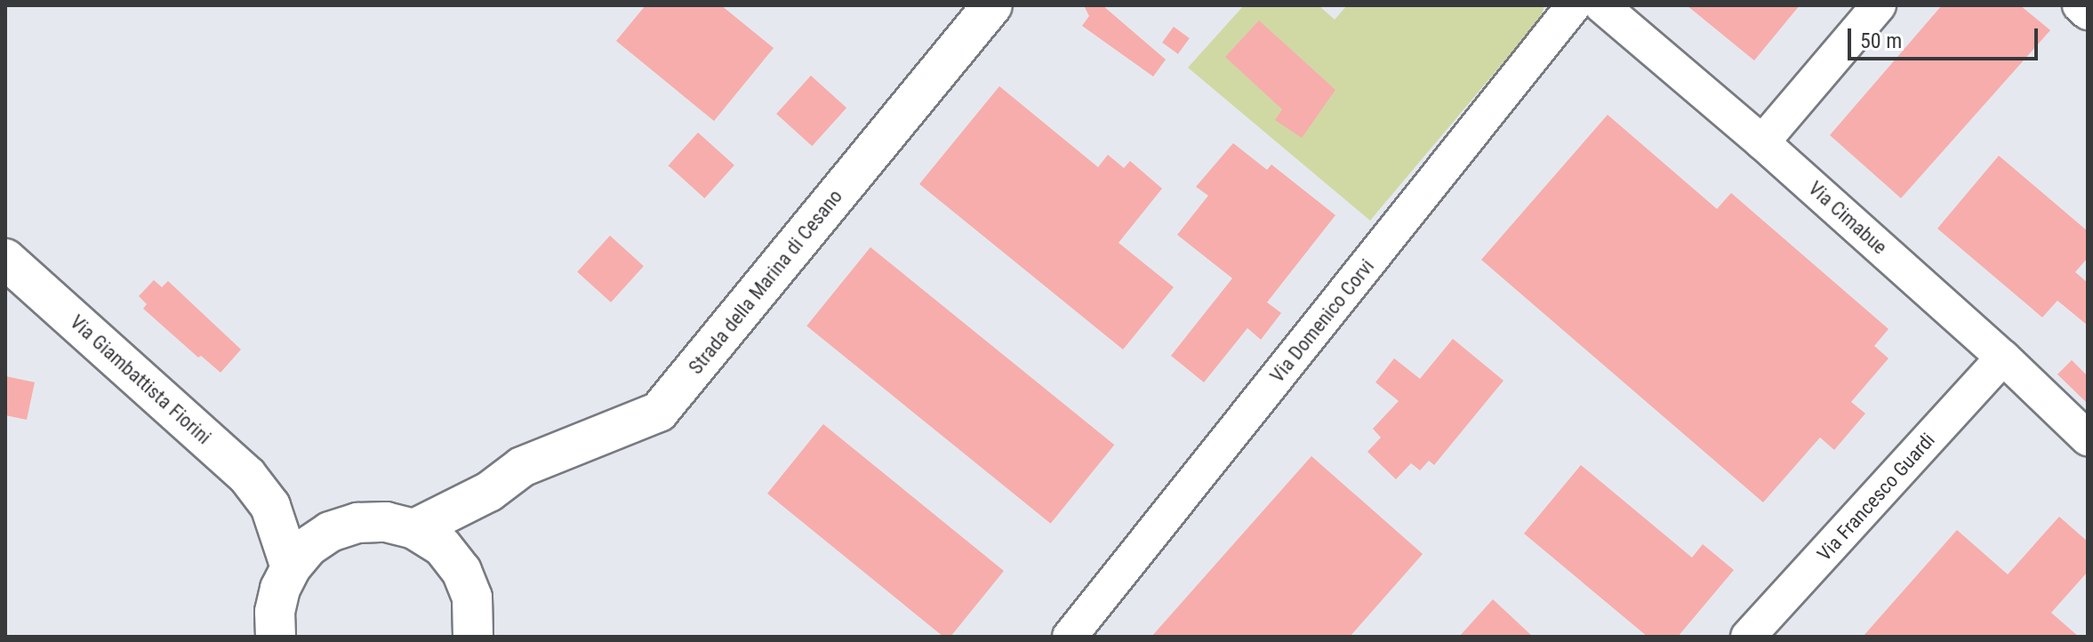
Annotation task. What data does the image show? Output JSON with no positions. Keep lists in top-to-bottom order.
{
  "streets": {
    "main road": ["Strada della Marina di Cesano", "Via Giambattista Fiorini"],
    "street": ["Via Cimabue", "Via Domenico Corvi", "Via Francesco Guardi"]
  },
  "crossings": [
    ["Via Cimabue", "Via Francesco Guardi"]
  ],
  "scale_bar": "50 m"
}
